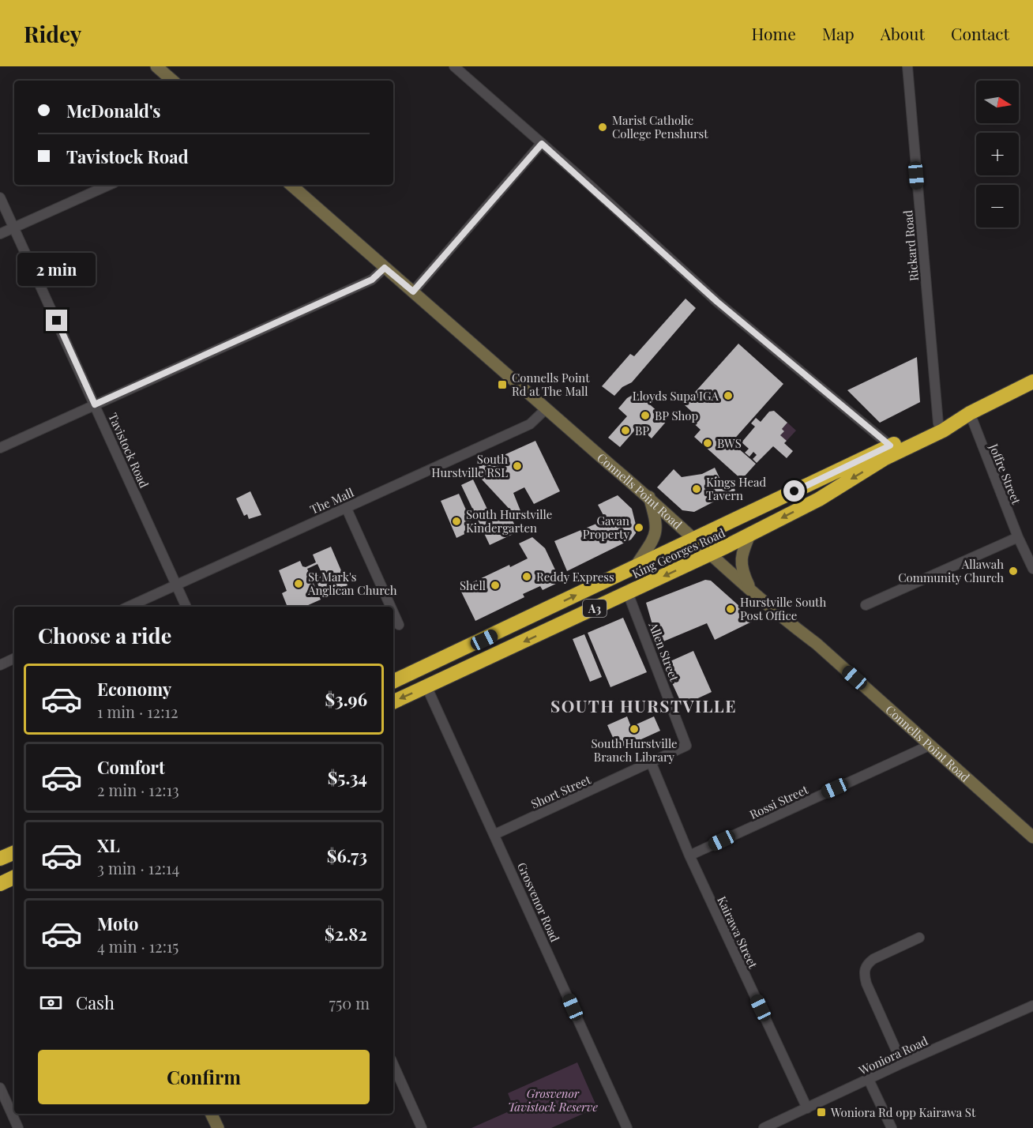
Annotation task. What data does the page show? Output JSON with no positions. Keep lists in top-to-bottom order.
{
  "streets": {
    "highway": ["King Georges Road", "A3"],
    "street": [
      "Rickard Road",
      "Tavistock Road",
      "Joffre Street",
      "Connells Point Road",
      "The Mall",
      "Allen Street",
      "Short Street",
      "Rossi Street",
      "Grosvenor Road",
      "Kairawa Street",
      "Woniora Road"
    ]
  },
  "crossings": [
    ["Rickard Road", "King Georges Road"],
    ["Tavistock Road", "The Mall"],
    ["Joffre Street", "King Georges Road"],
    ["Connells Point Road", "The Mall"],
    ["Connells Point Road", "King Georges Road"],
    ["Connells Point Road", "Rossi Street"],
    ["King Georges Road", "Allen Street"],
    ["King Georges Road", "Grosvenor Road"],
    ["Allen Street", "Short Street"],
    ["Short Street", "Grosvenor Road"],
    ["Short Street", "Kairawa Street"],
    ["Rossi Street", "Kairawa Street"],
    ["Kairawa Street", "Woniora Road"]
  ],
  "districts": ["SOUTH HURSTVILLE"],
  "parks": ["Grosvenor Tavistock Reserve"],
  "places": {
    "other": [
      "Marist Catholic College Penshurst",
      "Lloyds Supa IGA",
      "BP Shop",
      "BP",
      "BWS",
      "South Hurstville RSL",
      "Kings Head Tavern",
      "South Hurstville Kindergarten",
      "Gavan Property",
      "Allawah Community Church",
      "Reddy Express",
      "St Mark's Anglican Church",
      "Shell",
      "Hurstville South Post Office",
      "South Hurstville Branch Library"
    ],
    "transit": ["Connells Point Rd at The Mall", "Woniora Rd opp Kairawa St"]
  },
  "north": "right",
  "page": {
    "header": "Ridey",
    "nav": [
      "Home",
      "Map",
      "About",
      "Contact"
    ],
    "map_buttons": ["+", "−"],
    "banner": ["McDonald's", "Tavistock Road"],
    "bubble": "2 min",
    "heading": "Choose a ride",
    "list": [
      {
        "name": "Economy",
        "note": "1 min · 12:12",
        "value": "$3.96"
      },
      {
        "name": "Comfort",
        "note": "2 min · 12:13",
        "value": "$5.34"
      },
      {
        "name": "XL",
        "note": "3 min · 12:14",
        "value": "$6.73"
      },
      {
        "name": "Moto",
        "note": "4 min · 12:15",
        "value": "$2.82"
      }
    ],
    "pay": ["Cash", "750 m"],
    "buttons": "Confirm"
  }
}
